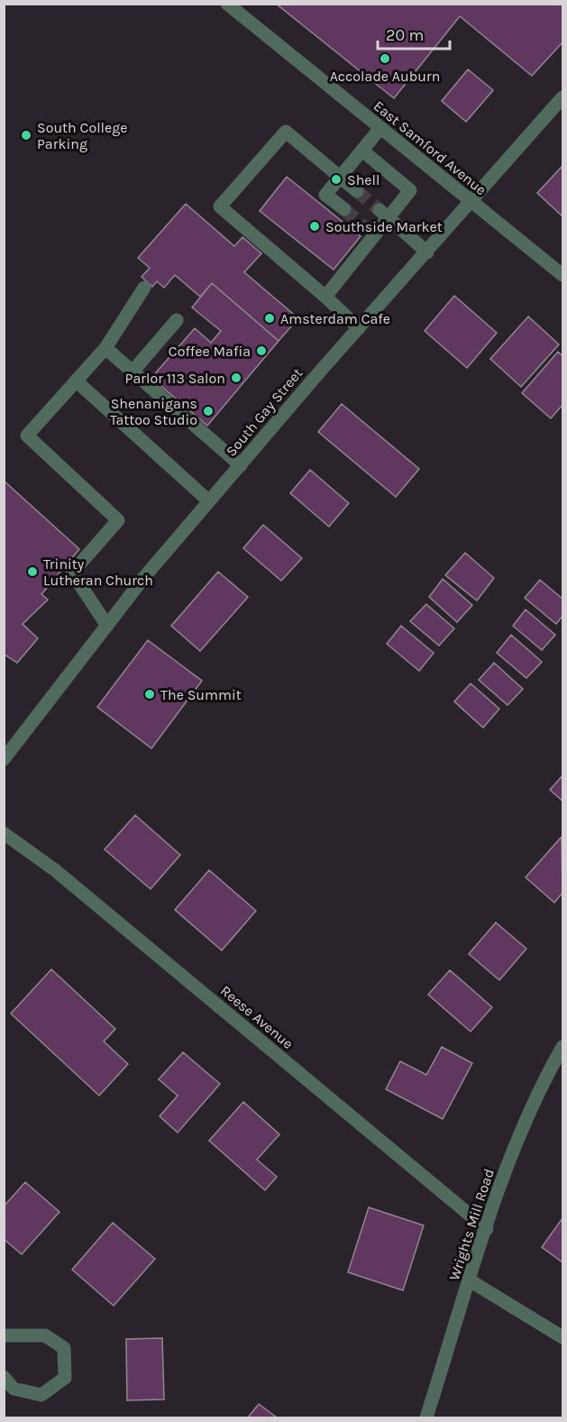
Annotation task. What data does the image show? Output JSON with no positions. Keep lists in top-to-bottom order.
{
  "streets": {
    "street": [
      "East Samford Avenue",
      "South Gay Street",
      "Reese Avenue",
      "Wrights Mill Road"
    ]
  },
  "crossings": [
    ["East Samford Avenue", "South Gay Street"],
    ["Reese Avenue", "Wrights Mill Road"]
  ],
  "places": [
    "Accolade Auburn",
    "South College Parking",
    "Shell",
    "Southside Market",
    "Amsterdam Cafe",
    "Coffee Mafia",
    "Parlor 113 Salon",
    "Shenanigans Tattoo Studio",
    "Trinity Lutheran Church",
    "The Summit"
  ],
  "scale_bar": "20 m"
}
